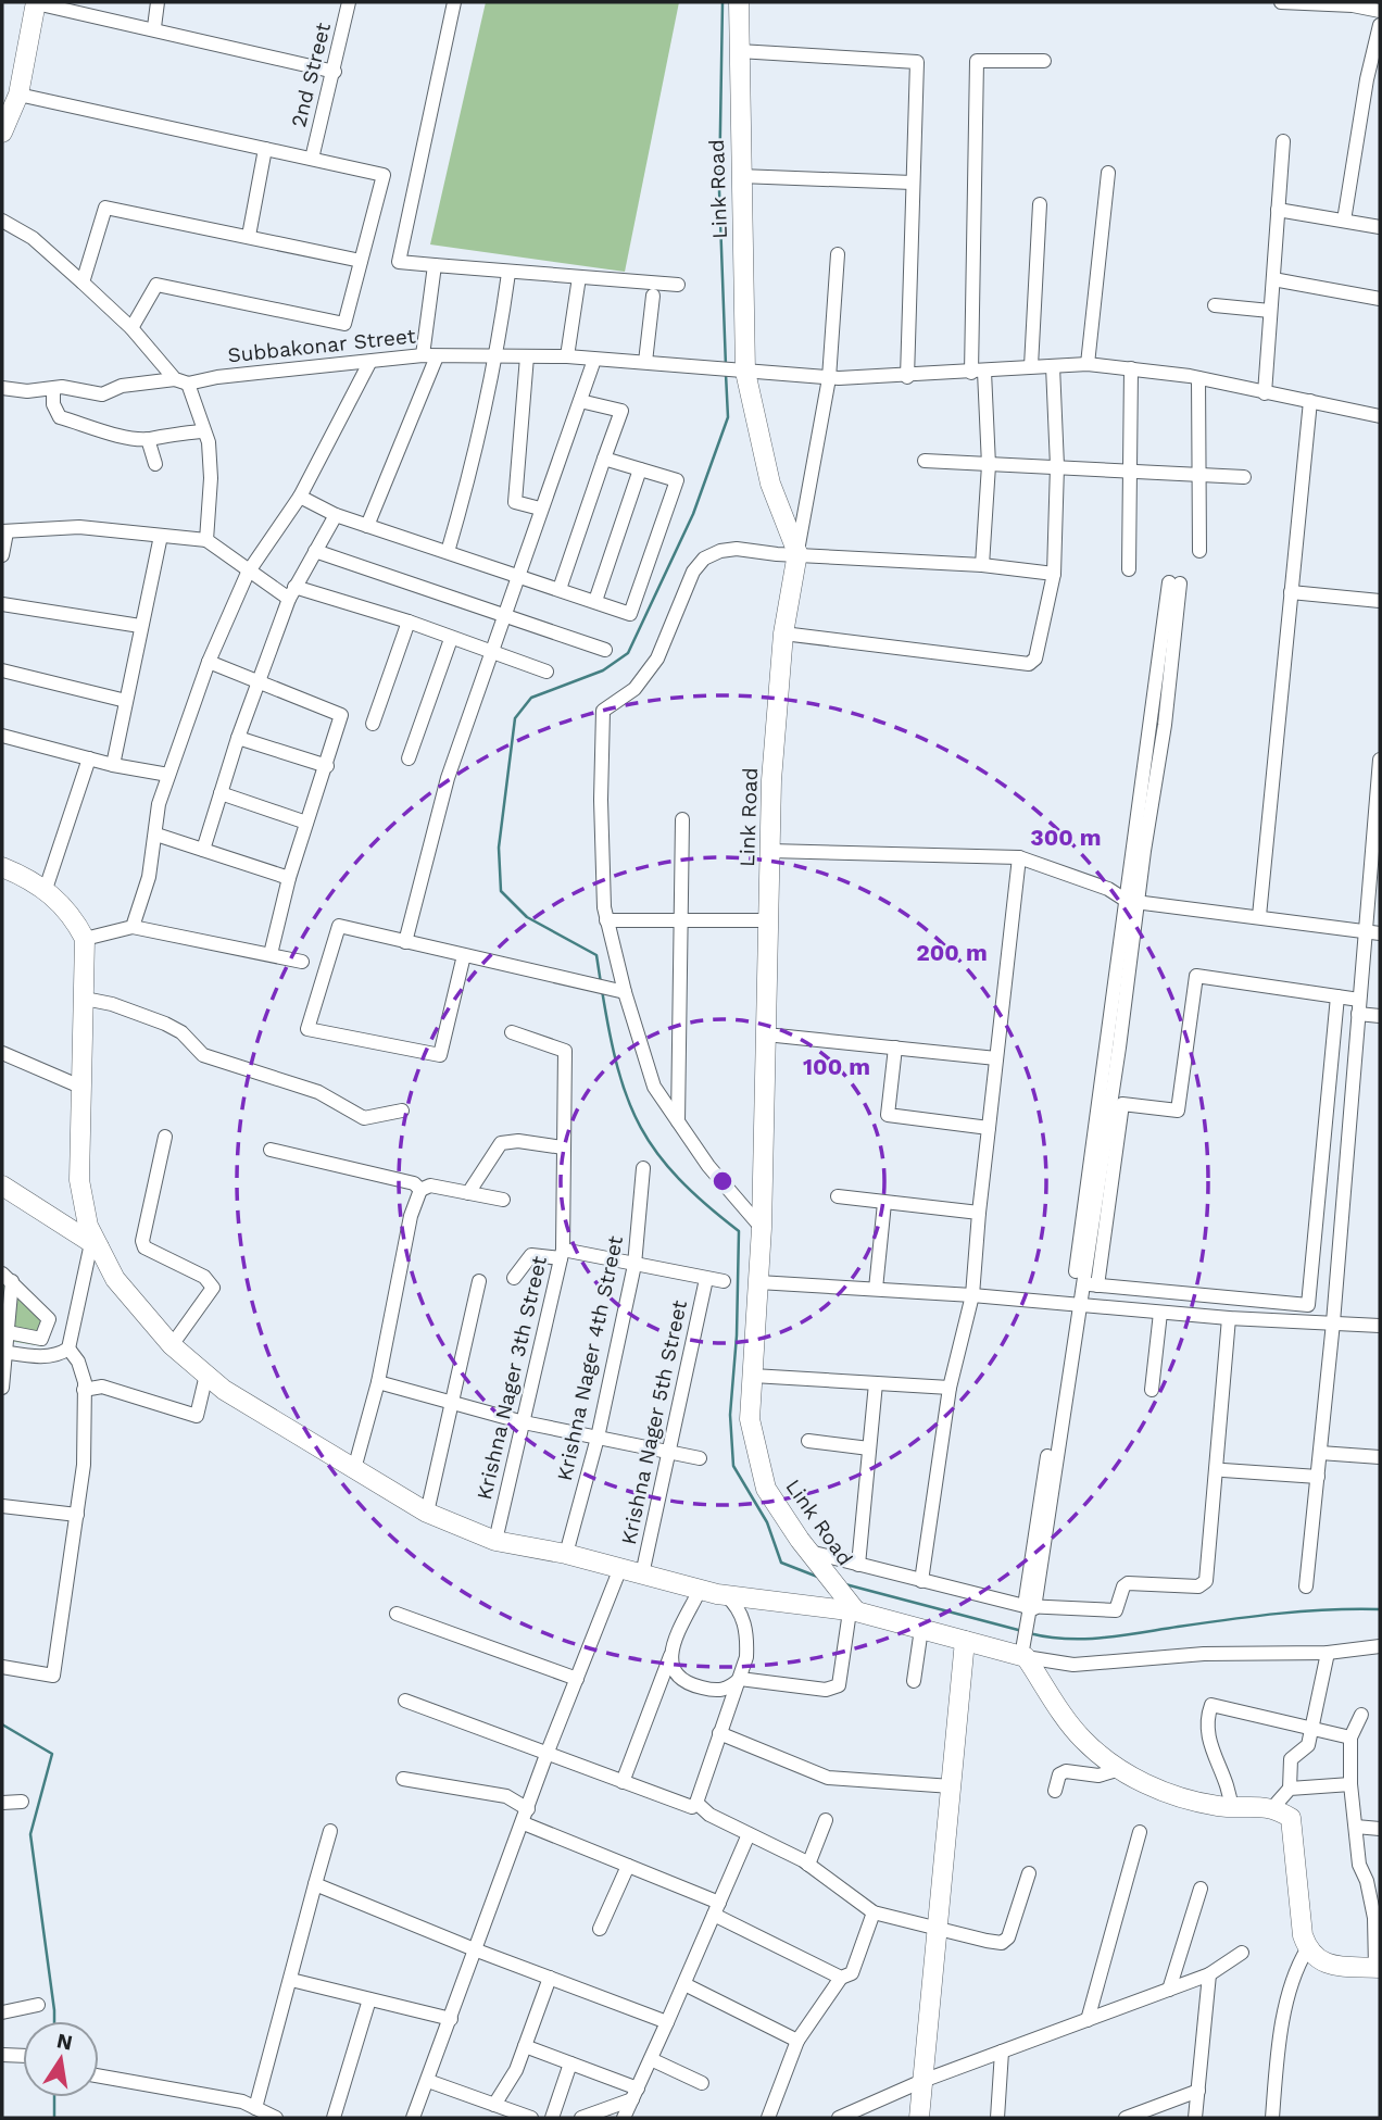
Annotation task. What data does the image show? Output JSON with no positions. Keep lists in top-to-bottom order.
{
  "streets": {
    "street": [
      "2nd Street",
      "Link Road",
      "Subbakonar Street",
      "Krishna Nager 4th Street",
      "Krishna Nager 3th Street",
      "Krishna Nager 5th Street"
    ]
  },
  "crossings": [
    ["Link Road", "Subbakonar Street"]
  ],
  "north": "top",
  "rings": ["300 m", "200 m", "100 m"]
}
